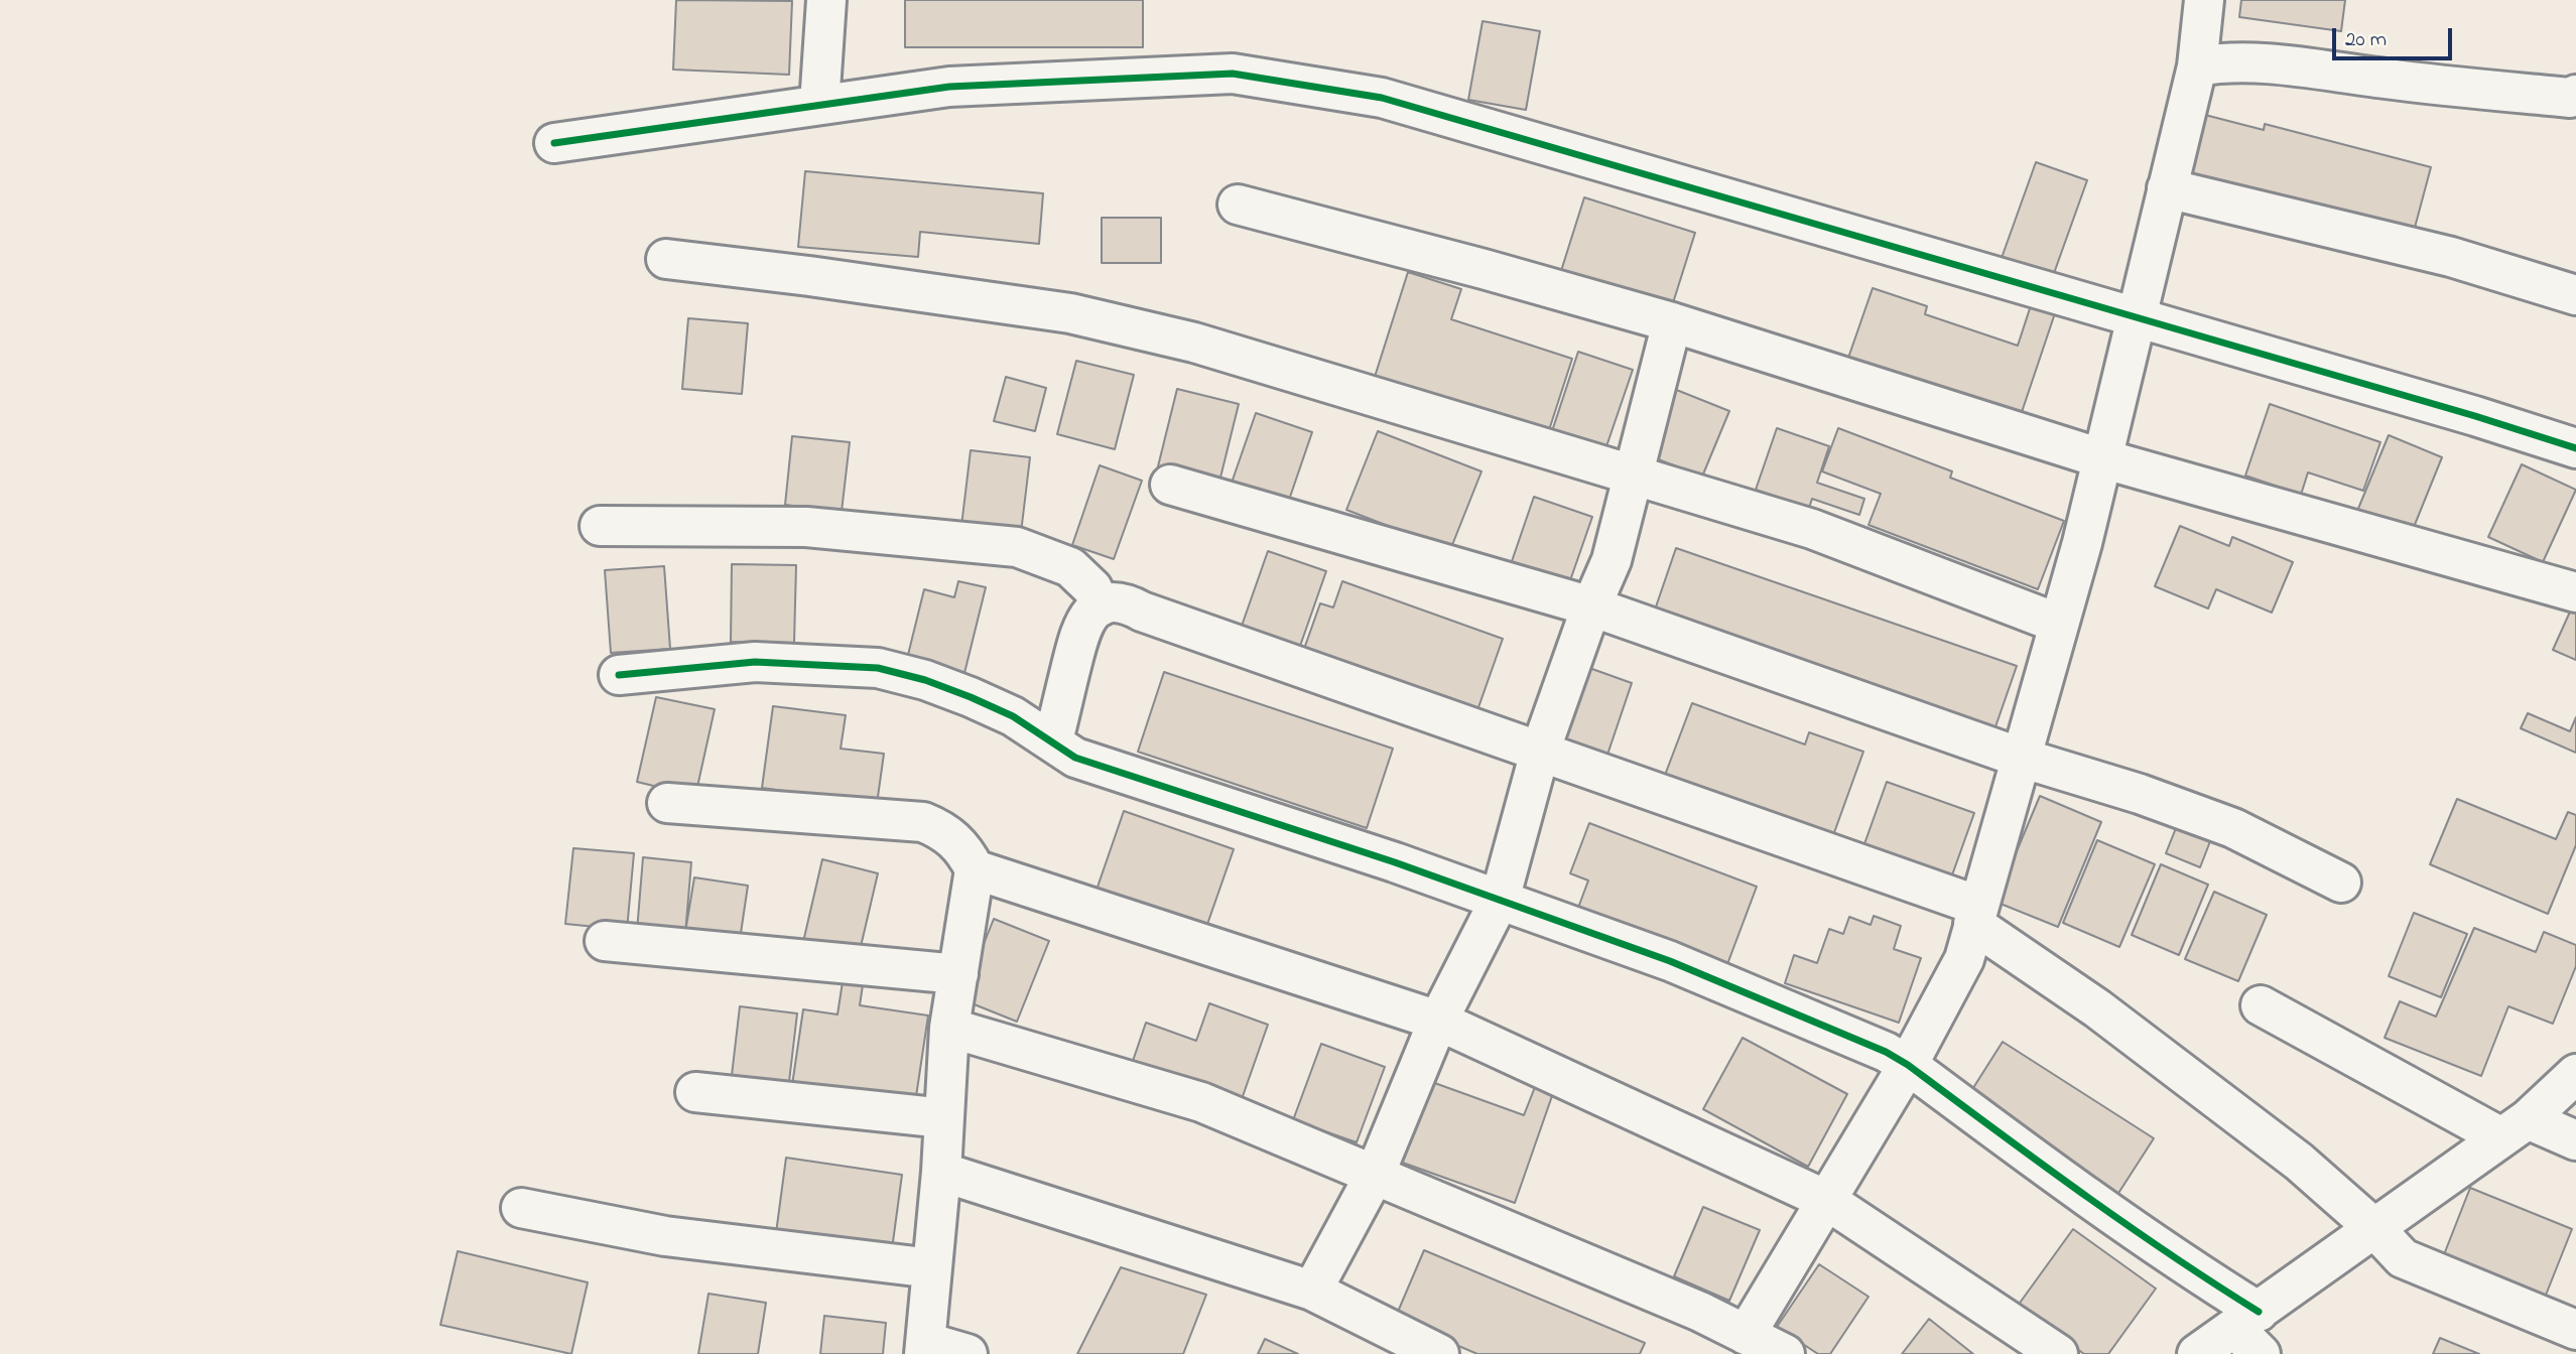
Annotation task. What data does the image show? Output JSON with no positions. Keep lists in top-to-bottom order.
{
  "scale_bar": "20 m"
}
